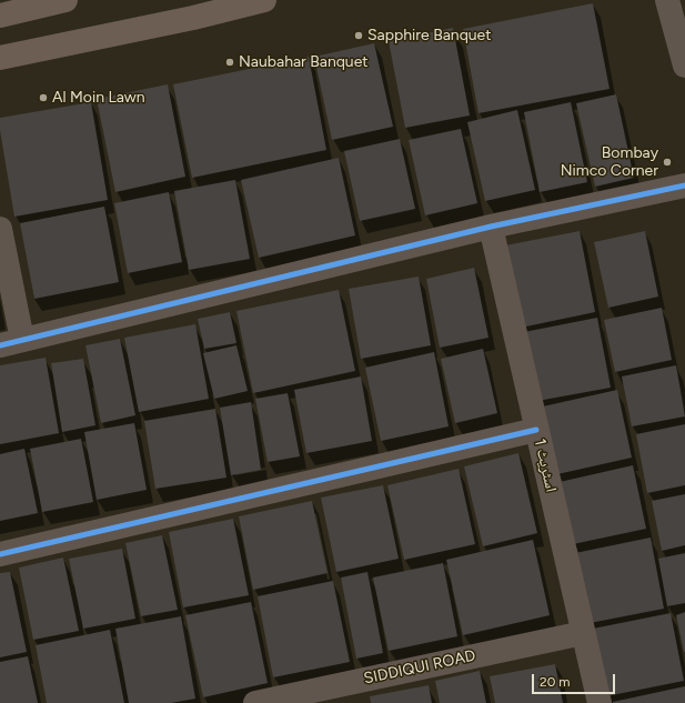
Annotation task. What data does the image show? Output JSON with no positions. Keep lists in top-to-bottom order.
{
  "streets": {
    "street": ["اسٹریٹ 1", "SIDDIQUI ROAD"]
  },
  "crossings": [
    ["اسٹریٹ 1", "SIDDIQUI ROAD"]
  ],
  "places": [
    "Sapphire Banquet",
    "Naubahar Banquet",
    "Al Moin Lawn",
    "Bombay Nimco Corner"
  ],
  "scale_bar": "20 m"
}
